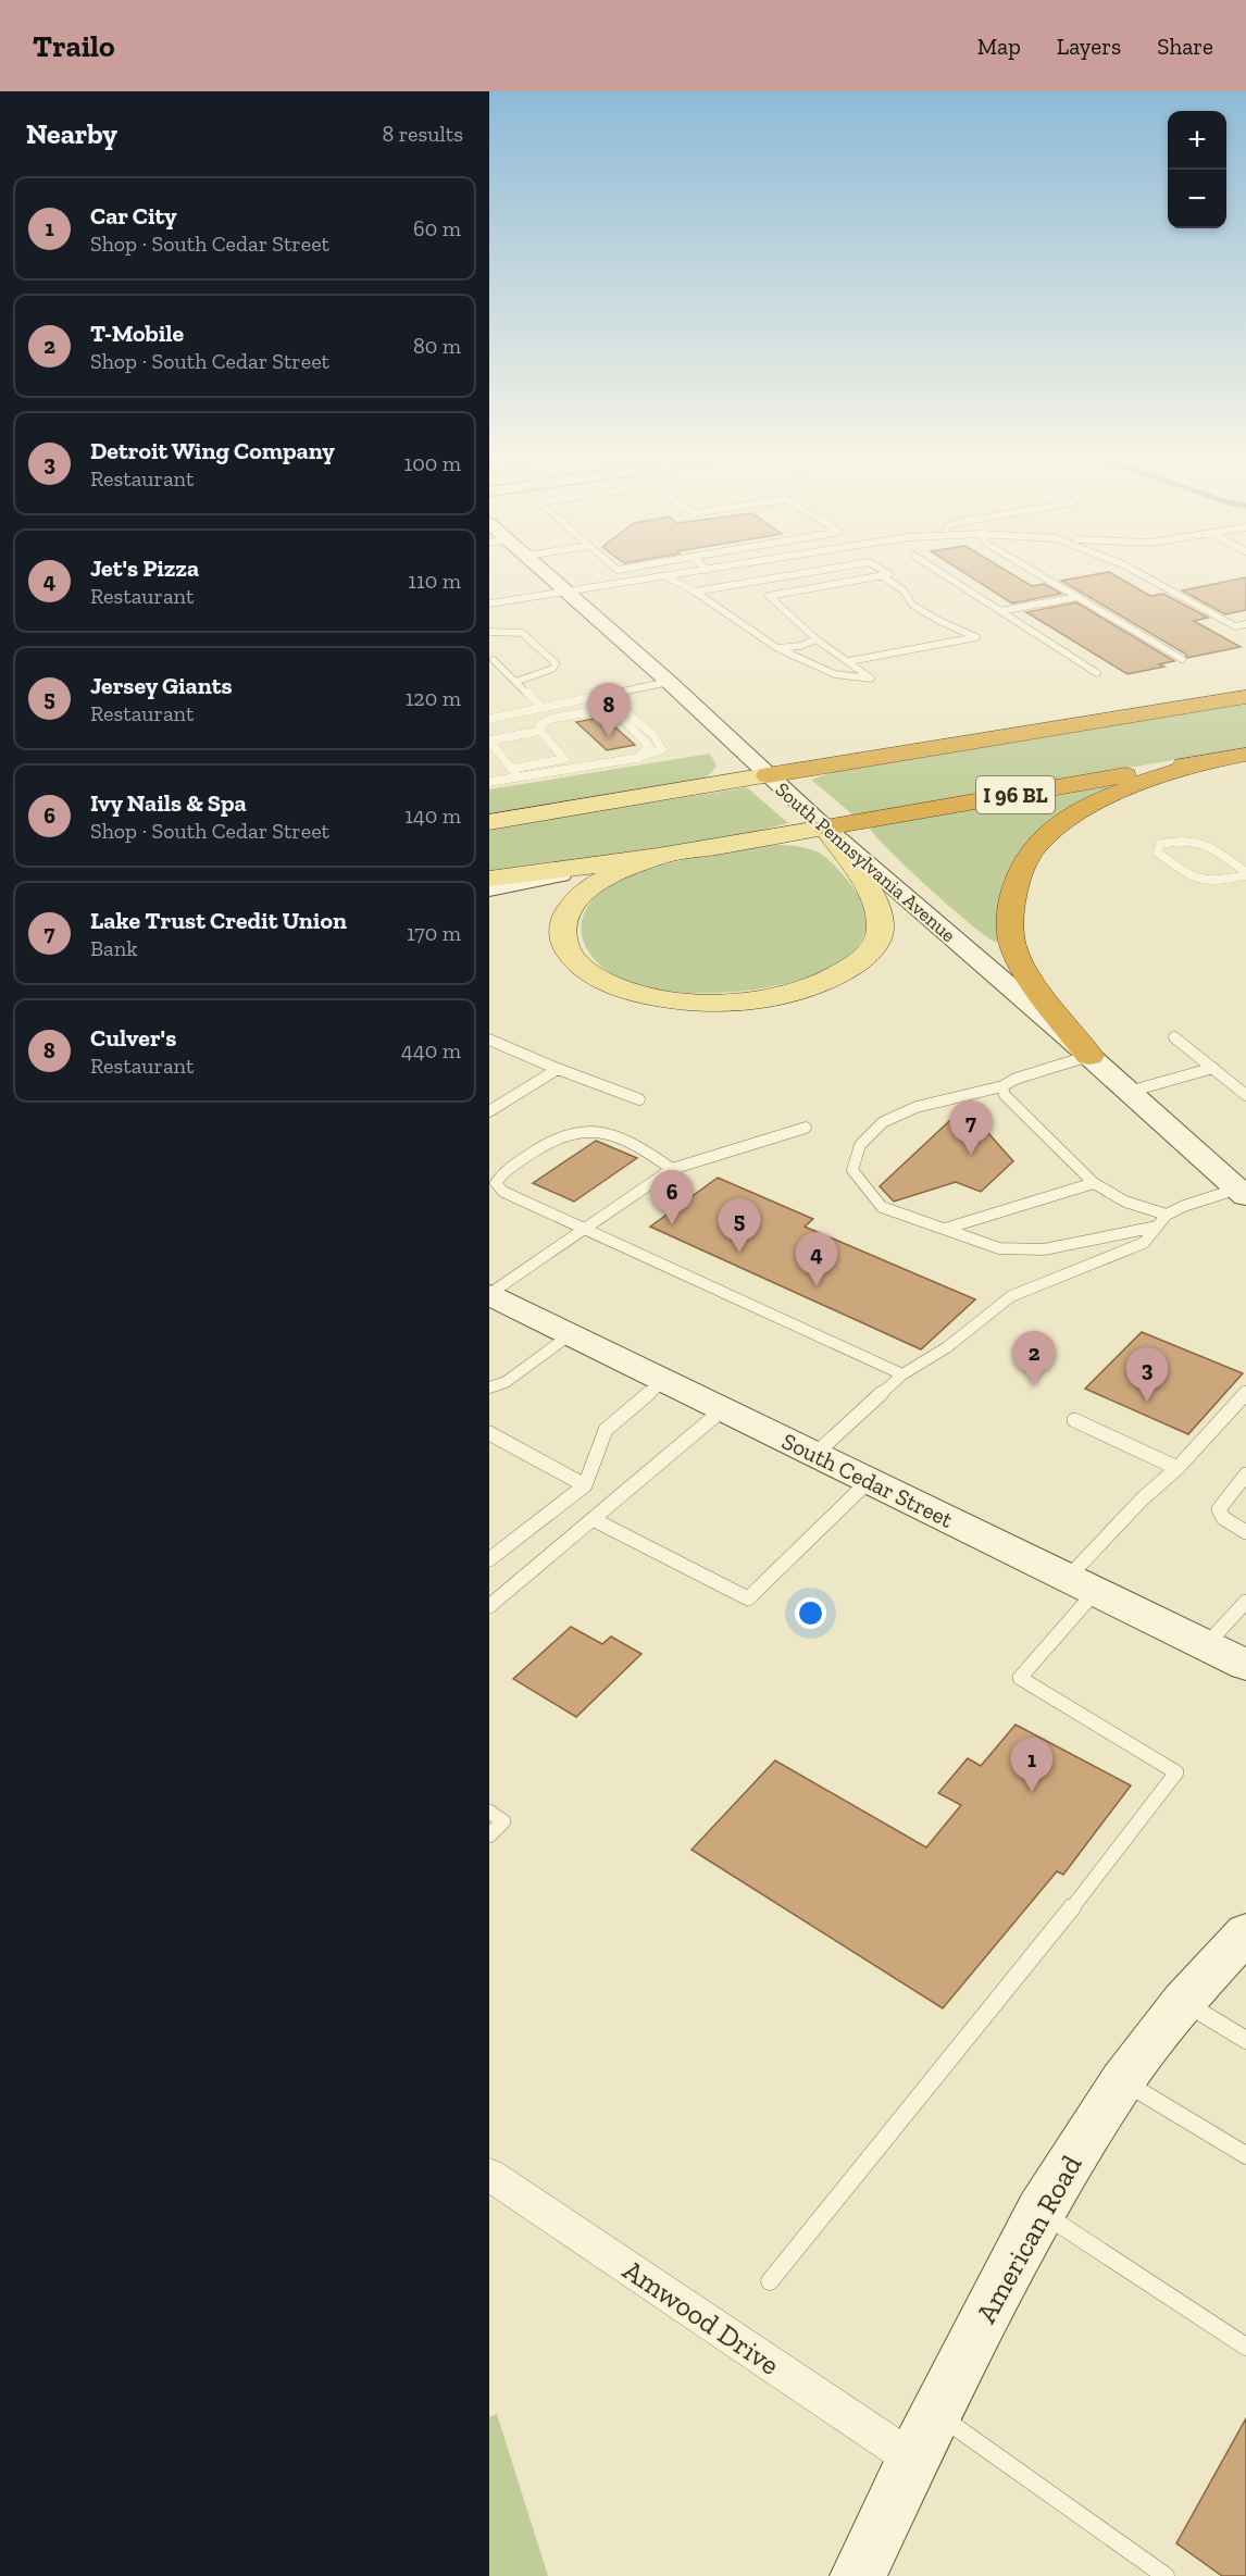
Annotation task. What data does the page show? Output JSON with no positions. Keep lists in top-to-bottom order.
{
  "streets": {
    "highway": ["I 96 BL"],
    "main road": ["South Pennsylvania Avenue", "South Cedar Street", "American Road"],
    "street": ["Amwood Drive"]
  },
  "crossings": [
    ["I 96 BL", "South Pennsylvania Avenue"],
    ["American Road", "Amwood Drive"]
  ],
  "page": {
    "header": "Trailo",
    "nav": ["Map", "Layers", "Share"],
    "heading": ["Nearby", "8 results"],
    "map_buttons": ["+", "−"],
    "list": [
      {
        "mark": "1",
        "name": "Car City",
        "note": "Shop · South Cedar Street",
        "value": "60 m"
      },
      {
        "mark": "2",
        "name": "T-Mobile",
        "note": "Shop · South Cedar Street",
        "value": "80 m"
      },
      {
        "mark": "3",
        "name": "Detroit Wing Company",
        "note": "Restaurant",
        "value": "100 m"
      },
      {
        "mark": "4",
        "name": "Jet's Pizza",
        "note": "Restaurant",
        "value": "110 m"
      },
      {
        "mark": "5",
        "name": "Jersey Giants",
        "note": "Restaurant",
        "value": "120 m"
      },
      {
        "mark": "6",
        "name": "Ivy Nails & Spa",
        "note": "Shop · South Cedar Street",
        "value": "140 m"
      },
      {
        "mark": "7",
        "name": "Lake Trust Credit Union",
        "note": "Bank",
        "value": "170 m"
      },
      {
        "mark": "8",
        "name": "Culver's",
        "note": "Restaurant",
        "value": "440 m"
      }
    ],
    "pins": [
      "8",
      "7",
      "6",
      "5",
      "4",
      "2",
      "3",
      "1"
    ]
  }
}
